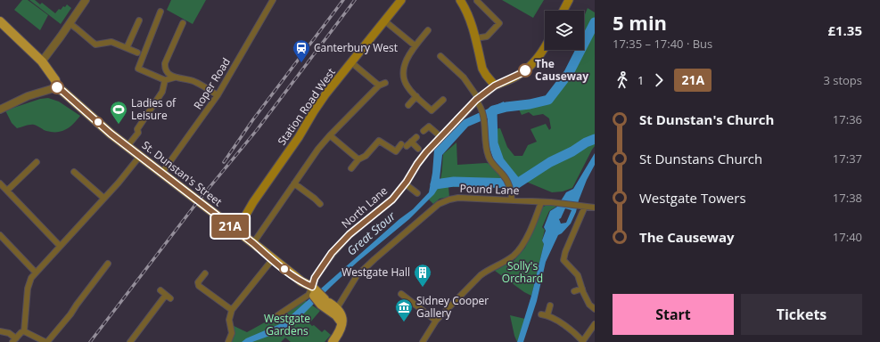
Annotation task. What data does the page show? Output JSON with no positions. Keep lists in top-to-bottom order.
{
  "streets": {
    "main road": ["Station Road West", "St. Dunstan's Street"],
    "street": ["Roper Road", "Pound Lane", "North Lane"]
  },
  "crossings": [
    ["Roper Road", "St. Dunstan's Street"],
    ["Station Road West", "St. Dunstan's Street"],
    ["St. Dunstan's Street", "North Lane"]
  ],
  "water": ["Great Stour"],
  "parks": ["Solly's Orchard", "Westgate Gardens"],
  "places": {
    "station": ["Canterbury West"],
    "other": ["The Causeway"],
    "sports": ["Ladies of Leisure"],
    "building": ["Westgate Hall"],
    "museum": ["Sidney Cooper Gallery"]
  },
  "lines": ["bus line 21A"],
  "page": {
    "on_map": "21A",
    "heading": ["5 min", "17:35 – 17:40 · Bus", "£1.35"],
    "legs": ["1", "21A", "3 stops"],
    "list": [
      {
        "name": "St Dunstan's Church",
        "value": "17:36"
      },
      {
        "name": "St Dunstans Church",
        "value": "17:37"
      },
      {
        "name": "Westgate Towers",
        "value": "17:38"
      },
      {
        "name": "The Causeway",
        "value": "17:40"
      }
    ],
    "buttons": ["Start", "Tickets"]
  }
}
